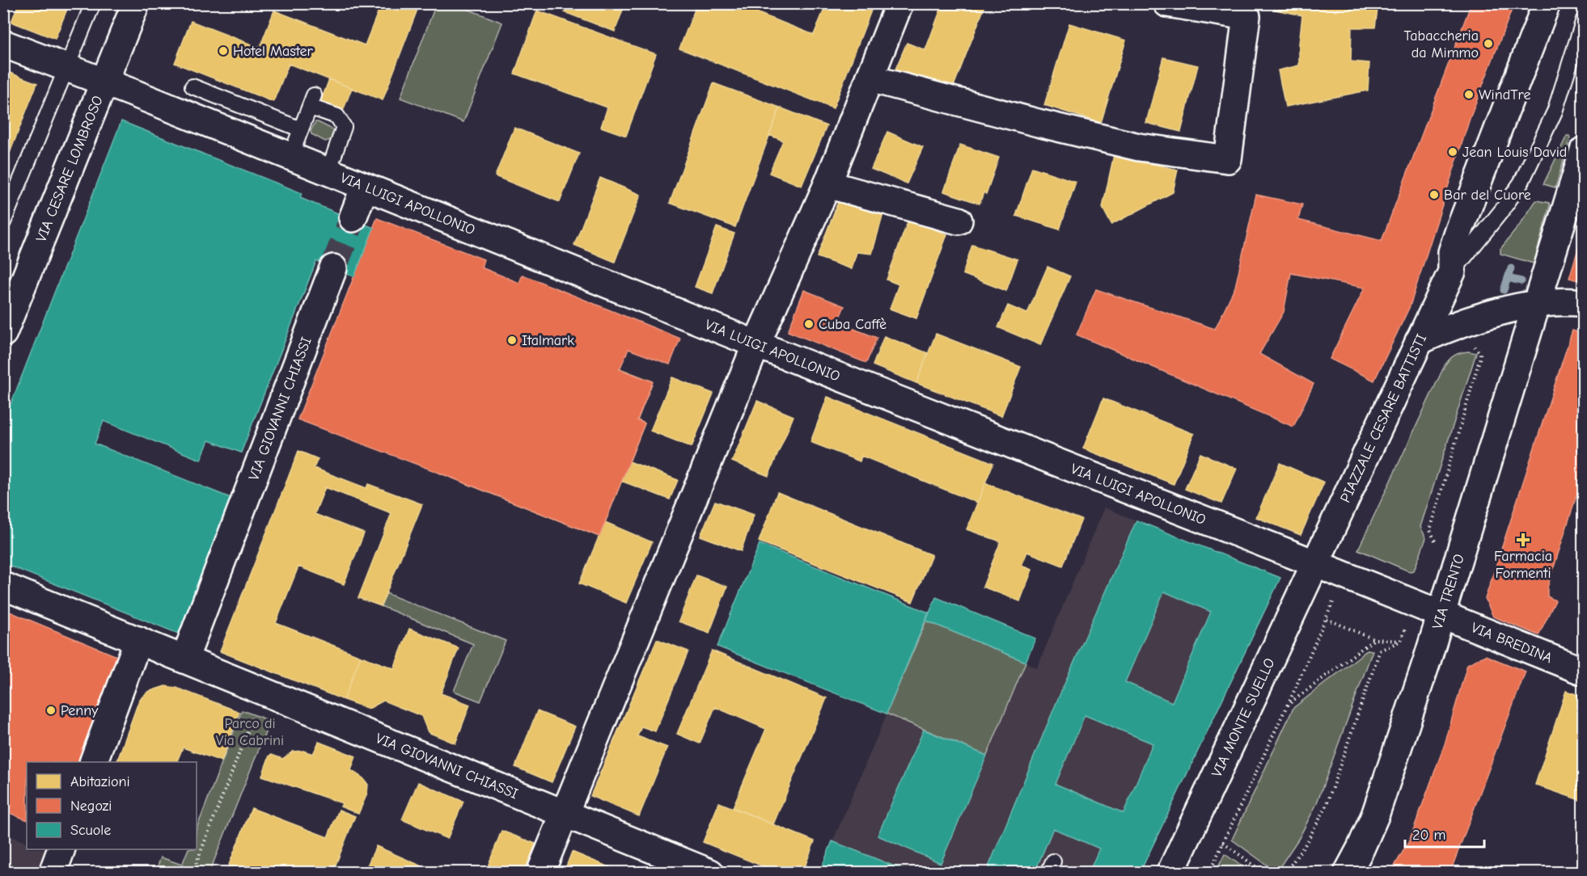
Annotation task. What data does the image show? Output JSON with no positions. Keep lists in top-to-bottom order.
{
  "streets": {
    "street": [
      "VIA CESARE LOMBROSO",
      "VIA LUIGI APOLLONIO",
      "VIA GIOVANNI CHIASSI",
      "PIAZZALE CESARE BATTISTI",
      "VIA TRENTO",
      "VIA BREDINA",
      "VIA MONTE SUELLO"
    ]
  },
  "crossings": [
    ["VIA CESARE LOMBROSO", "VIA LUIGI APOLLONIO"],
    ["VIA LUIGI APOLLONIO", "PIAZZALE CESARE BATTISTI"],
    ["VIA LUIGI APOLLONIO", "VIA TRENTO"],
    ["VIA LUIGI APOLLONIO", "VIA BREDINA"],
    ["VIA LUIGI APOLLONIO", "VIA MONTE SUELLO"],
    ["PIAZZALE CESARE BATTISTI", "VIA MONTE SUELLO"],
    ["VIA TRENTO", "VIA BREDINA"]
  ],
  "parks": ["Parco di Via Cabrini"],
  "places": {
    "other": [
      "Tabaccheria da Mimmo",
      "Hotel Master",
      "WindTre",
      "Jean Louis David",
      "Bar del Cuore",
      "Cuba Caffè",
      "Italmark",
      "Penny"
    ],
    "health": ["Farmacia Formenti"]
  },
  "legend": ["Abitazioni", "Negozi", "Scuole"],
  "scale_bar": "20 m"
}
